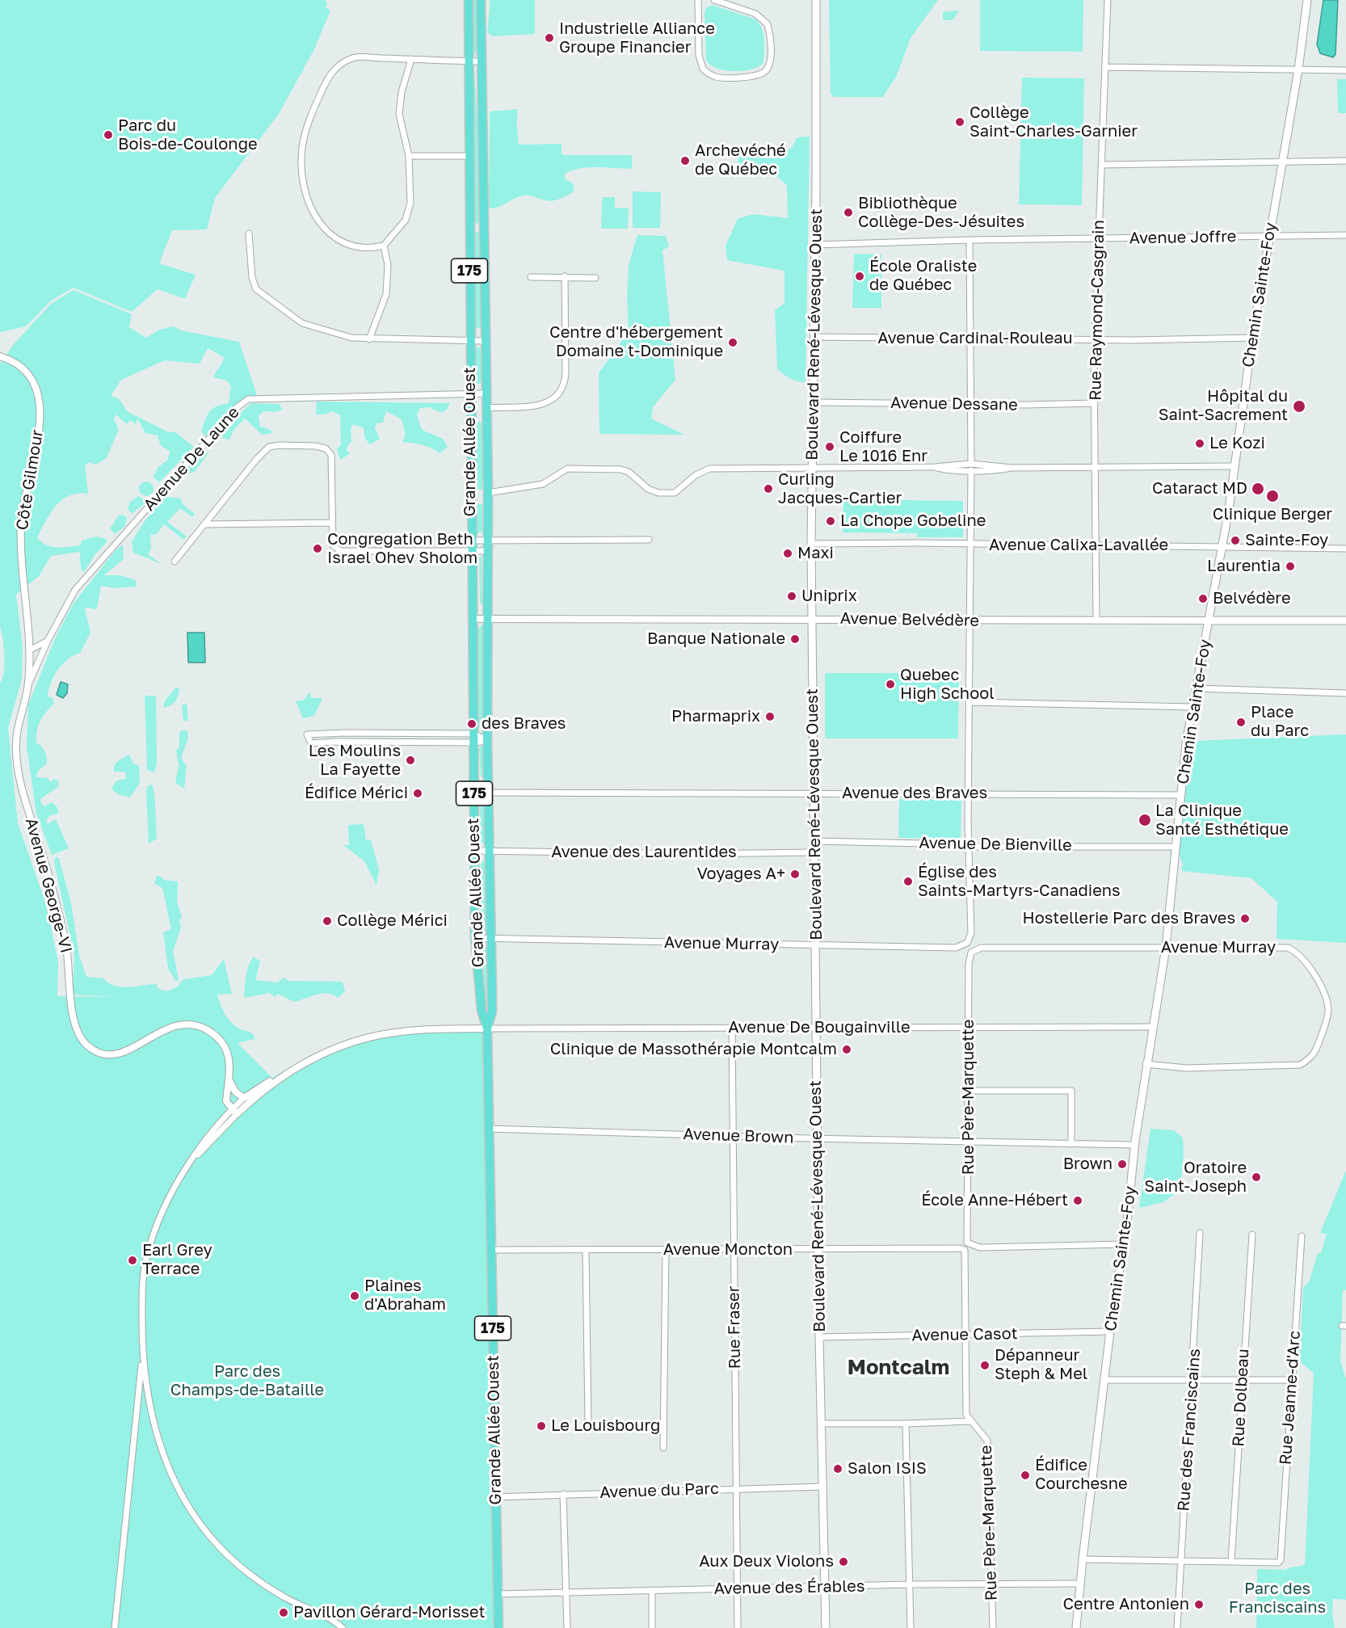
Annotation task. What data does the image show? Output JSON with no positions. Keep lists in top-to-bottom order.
{
  "streets": {
    "main road": [
      "175",
      "Chemin Sainte-Foy",
      "Boulevard René-Lévesque Ouest",
      "Grande Allée Ouest",
      "Avenue Belvédère"
    ],
    "street": [
      "Avenue Joffre",
      "Rue Raymond-Casgrain",
      "Avenue Cardinal-Rouleau",
      "Avenue Dessane",
      "Avenue De Laune",
      "Côte Gilmour",
      "Avenue Calixa-Lavallée",
      "Avenue des Braves",
      "Avenue De Bienville",
      "Avenue des Laurentides",
      "Avenue George-VI",
      "Avenue Murray",
      "Avenue De Bougainville",
      "Rue Père-Marquette",
      "Avenue Brown",
      "Avenue Moncton",
      "Rue Fraser",
      "Avenue Casot",
      "Rue Dolbeau",
      "Rue Jeanne-d'Arc",
      "Rue des Franciscains",
      "Avenue du Parc",
      "Avenue des Érables"
    ]
  },
  "crossings": [
    ["Avenue Joffre", "Chemin Sainte-Foy"],
    ["Avenue Joffre", "Rue Raymond-Casgrain"],
    ["Avenue Joffre", "Boulevard René-Lévesque Ouest"],
    ["Chemin Sainte-Foy", "Avenue Cardinal-Rouleau"],
    ["Chemin Sainte-Foy", "Avenue Calixa-Lavallée"],
    ["Chemin Sainte-Foy", "Avenue Belvédère"],
    ["Chemin Sainte-Foy", "Avenue des Braves"],
    ["Chemin Sainte-Foy", "Avenue De Bienville"],
    ["Chemin Sainte-Foy", "Avenue Murray"],
    ["Chemin Sainte-Foy", "Avenue De Bougainville"],
    ["Chemin Sainte-Foy", "Rue Père-Marquette"],
    ["Chemin Sainte-Foy", "Avenue Brown"],
    ["Chemin Sainte-Foy", "Avenue Casot"],
    ["Chemin Sainte-Foy", "Avenue des Érables"],
    ["Rue Raymond-Casgrain", "Avenue Cardinal-Rouleau"],
    ["Rue Raymond-Casgrain", "Avenue Dessane"],
    ["Rue Raymond-Casgrain", "Avenue Calixa-Lavallée"],
    ["Rue Raymond-Casgrain", "Avenue Belvédère"],
    ["Boulevard René-Lévesque Ouest", "Avenue Cardinal-Rouleau"],
    ["Boulevard René-Lévesque Ouest", "Avenue Dessane"],
    ["Boulevard René-Lévesque Ouest", "Avenue Calixa-Lavallée"],
    ["Boulevard René-Lévesque Ouest", "Avenue Belvédère"],
    ["Boulevard René-Lévesque Ouest", "Avenue des Braves"],
    ["Boulevard René-Lévesque Ouest", "Avenue De Bienville"],
    ["Boulevard René-Lévesque Ouest", "Avenue des Laurentides"],
    ["Boulevard René-Lévesque Ouest", "Avenue Murray"],
    ["Boulevard René-Lévesque Ouest", "Avenue De Bougainville"],
    ["Boulevard René-Lévesque Ouest", "Avenue Brown"],
    ["Boulevard René-Lévesque Ouest", "Avenue Moncton"],
    ["Boulevard René-Lévesque Ouest", "Avenue Casot"],
    ["Boulevard René-Lévesque Ouest", "Avenue du Parc"],
    ["Boulevard René-Lévesque Ouest", "Avenue des Érables"],
    ["Grande Allée Ouest", "Avenue De Laune"],
    ["Grande Allée Ouest", "Avenue Belvédère"],
    ["Grande Allée Ouest", "Avenue des Braves"],
    ["Grande Allée Ouest", "Avenue des Laurentides"],
    ["Grande Allée Ouest", "Avenue Murray"],
    ["Grande Allée Ouest", "Avenue De Bougainville"],
    ["Grande Allée Ouest", "Avenue Brown"],
    ["Grande Allée Ouest", "Avenue Moncton"],
    ["Grande Allée Ouest", "Avenue du Parc"],
    ["Grande Allée Ouest", "Avenue des Érables"],
    ["Avenue De Laune", "Avenue George-VI"],
    ["Côte Gilmour", "Avenue George-VI"],
    ["Avenue De Bienville", "Avenue Murray"],
    ["Avenue Murray", "Rue Père-Marquette"],
    ["Avenue De Bougainville", "Rue Père-Marquette"],
    ["Avenue De Bougainville", "Rue Fraser"],
    ["Rue Père-Marquette", "Avenue Brown"],
    ["Rue Père-Marquette", "Avenue des Érables"],
    ["Avenue Brown", "Rue Fraser"],
    ["Avenue Moncton", "Rue Fraser"],
    ["Avenue Moncton", "Avenue Casot"],
    ["Rue Fraser", "Avenue du Parc"],
    ["Rue Fraser", "Avenue des Érables"],
    ["Rue Dolbeau", "Rue Jeanne-d'Arc"]
  ],
  "districts": ["Montcalm"],
  "parks": ["Parc des Champs-de-Bataille", "Parc des Franciscains"],
  "places": [
    "Industrielle Alliance Groupe Financier",
    "Collège Saint-Charles-Garnier",
    "Parc du Bois-de-Coulonge",
    "Archevéché de Québec",
    "Bibliothèque Collège-Des-Jésuites",
    "École Oraliste de Québec",
    "Centre d'hébergement Domaine t-Dominique",
    "Hôpital du Saint-Sacrement",
    "Le Kozi",
    "Coiffure Le 1016 Enr",
    "Curling Jacques-Cartier",
    "Cataract MD",
    "Clinique Berger",
    "La Chope Gobeline",
    "Sainte-Foy",
    "Congregation Beth Israel Ohev Sholom",
    "Maxi",
    "Laurentia",
    "Uniprix",
    "Belvédère",
    "Banque Nationale",
    "Quebec High School",
    "Pharmaprix",
    "Place du Parc",
    "des Braves",
    "Les Moulins La Fayette",
    "Édifice Mérici",
    "La Clinique Santé Esthétique",
    "Voyages A+",
    "Église des Saints-Martyrs-Canadiens",
    "Hostellerie Parc des Braves",
    "Collège Mérici",
    "Clinique de Massothérapie Montcalm",
    "Brown",
    "Oratoire Saint-Joseph",
    "École Anne-Hébert",
    "Earl Grey Terrace",
    "Plaines d'Abraham",
    "Dépanneur Steph & Mel",
    "Le Louisbourg",
    "Salon ISIS",
    "Édifice Courchesne",
    "Aux Deux Violons",
    "Centre Antonien",
    "Pavillon Gérard-Morisset"
  ]
}
